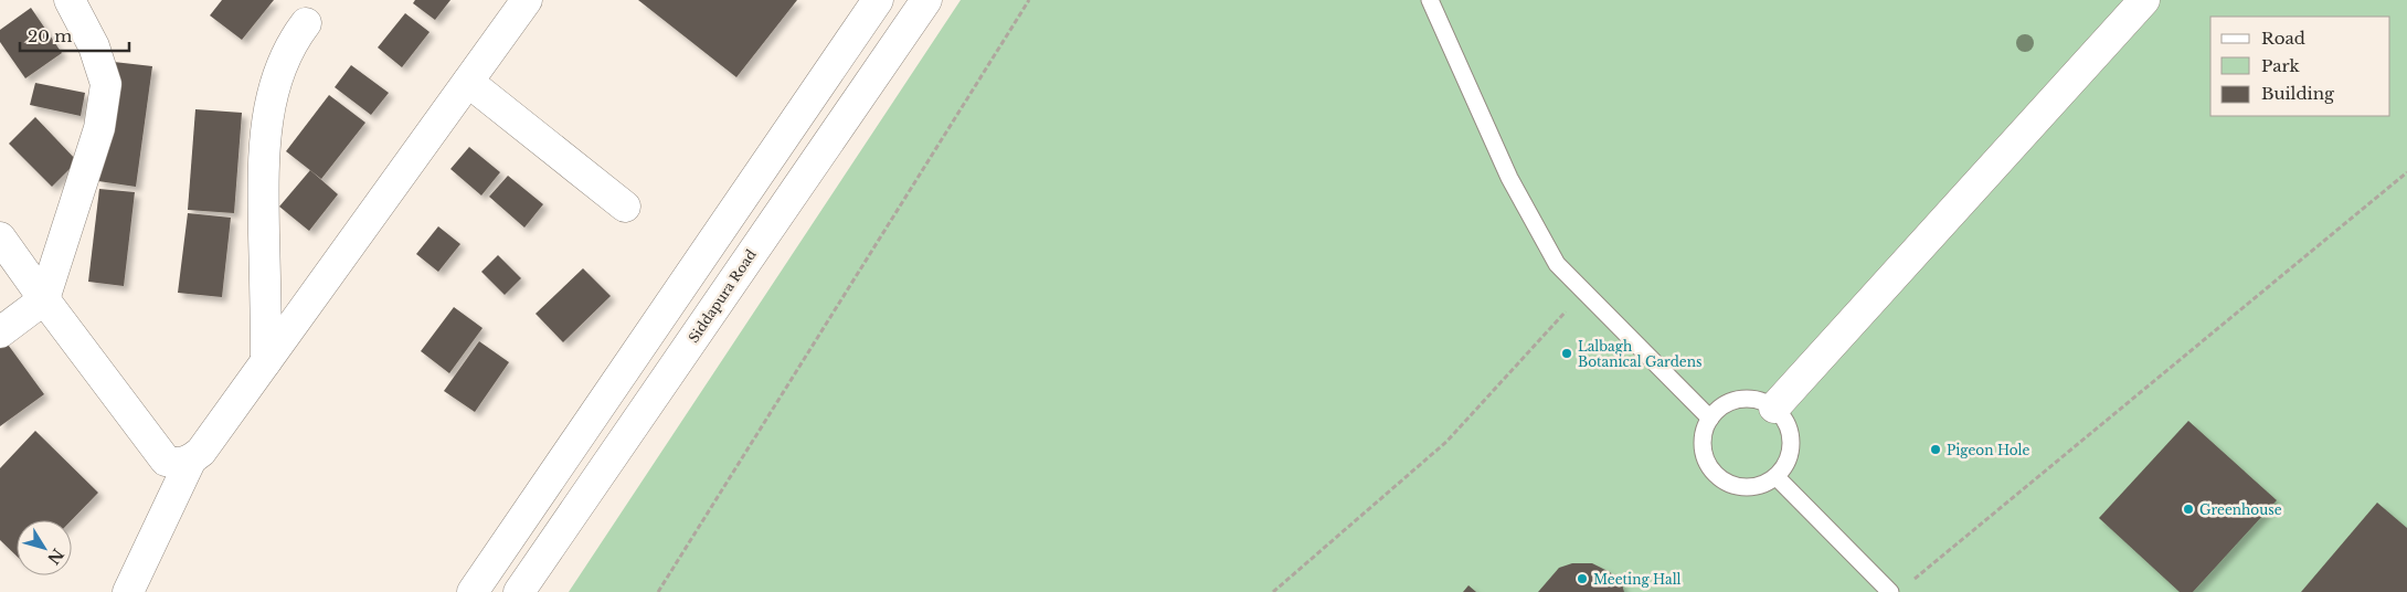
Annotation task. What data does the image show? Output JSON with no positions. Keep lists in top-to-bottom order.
{
  "streets": {
    "street": ["Siddapura Road"]
  },
  "places": [
    "Lalbagh Botanical Gardens",
    "Pigeon Hole",
    "Greenhouse",
    "Meeting Hall"
  ],
  "legend": ["Road", "Park", "Building"],
  "scale_bar": "20 m",
  "north": "bottom right"
}
